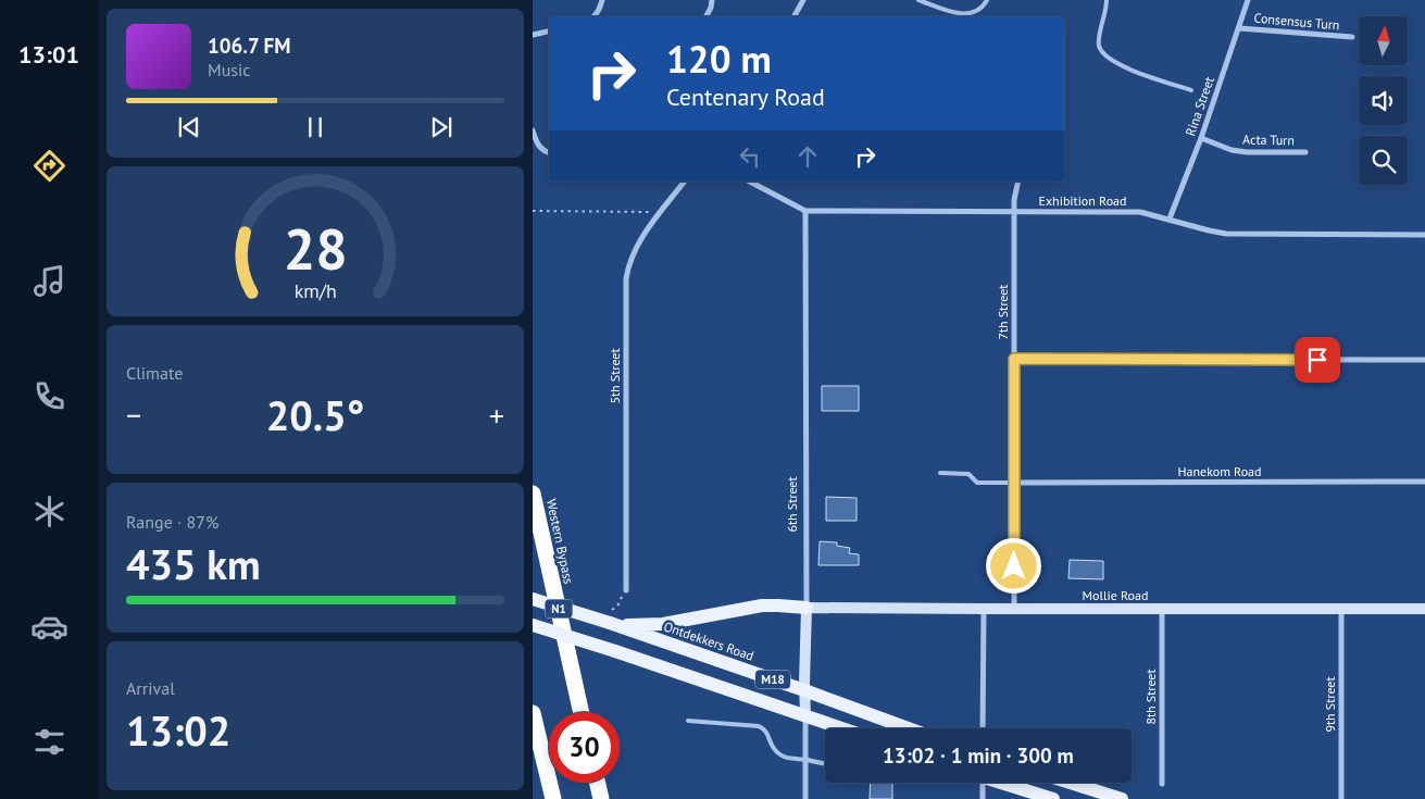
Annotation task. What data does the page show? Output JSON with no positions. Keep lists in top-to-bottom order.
{
  "streets": {
    "highway": ["Western Bypass", "N1"],
    "main road": [
      "6th Street",
      "Mollie Road",
      "Ontdekkers Road",
      "M18"
    ],
    "street": [
      "Consensus Turn",
      "Rina Street",
      "Acta Turn",
      "Exhibition Road",
      "7th Street",
      "5th Street",
      "Hanekom Road",
      "8th Street",
      "9th Street"
    ]
  },
  "crossings": [
    ["Consensus Turn", "Rina Street"],
    ["Rina Street", "Acta Turn"],
    ["Rina Street", "Exhibition Road"],
    ["Exhibition Road", "7th Street"],
    ["Exhibition Road", "6th Street"],
    ["7th Street", "Hanekom Road"],
    ["7th Street", "Mollie Road"],
    ["6th Street", "Mollie Road"],
    ["6th Street", "Ontdekkers Road"],
    ["6th Street", "M18"],
    ["Mollie Road", "8th Street"],
    ["Mollie Road", "9th Street"]
  ],
  "north": "top",
  "page": {
    "tabs": "13:01",
    "turn": ["120 m", "Centenary Road"],
    "song": ["106.7 FM", "Music"],
    "tile": [
      "Climate",
      ["Range · 87%", "435 km"],
      ["Arrival", "13:02"]
    ],
    "heat": ["−", "20.5°", "+"],
    "limit": "30",
    "trip": "13:02 · 1 min · 300 m",
    "gauge": ["28", "km/h"]
  }
}
